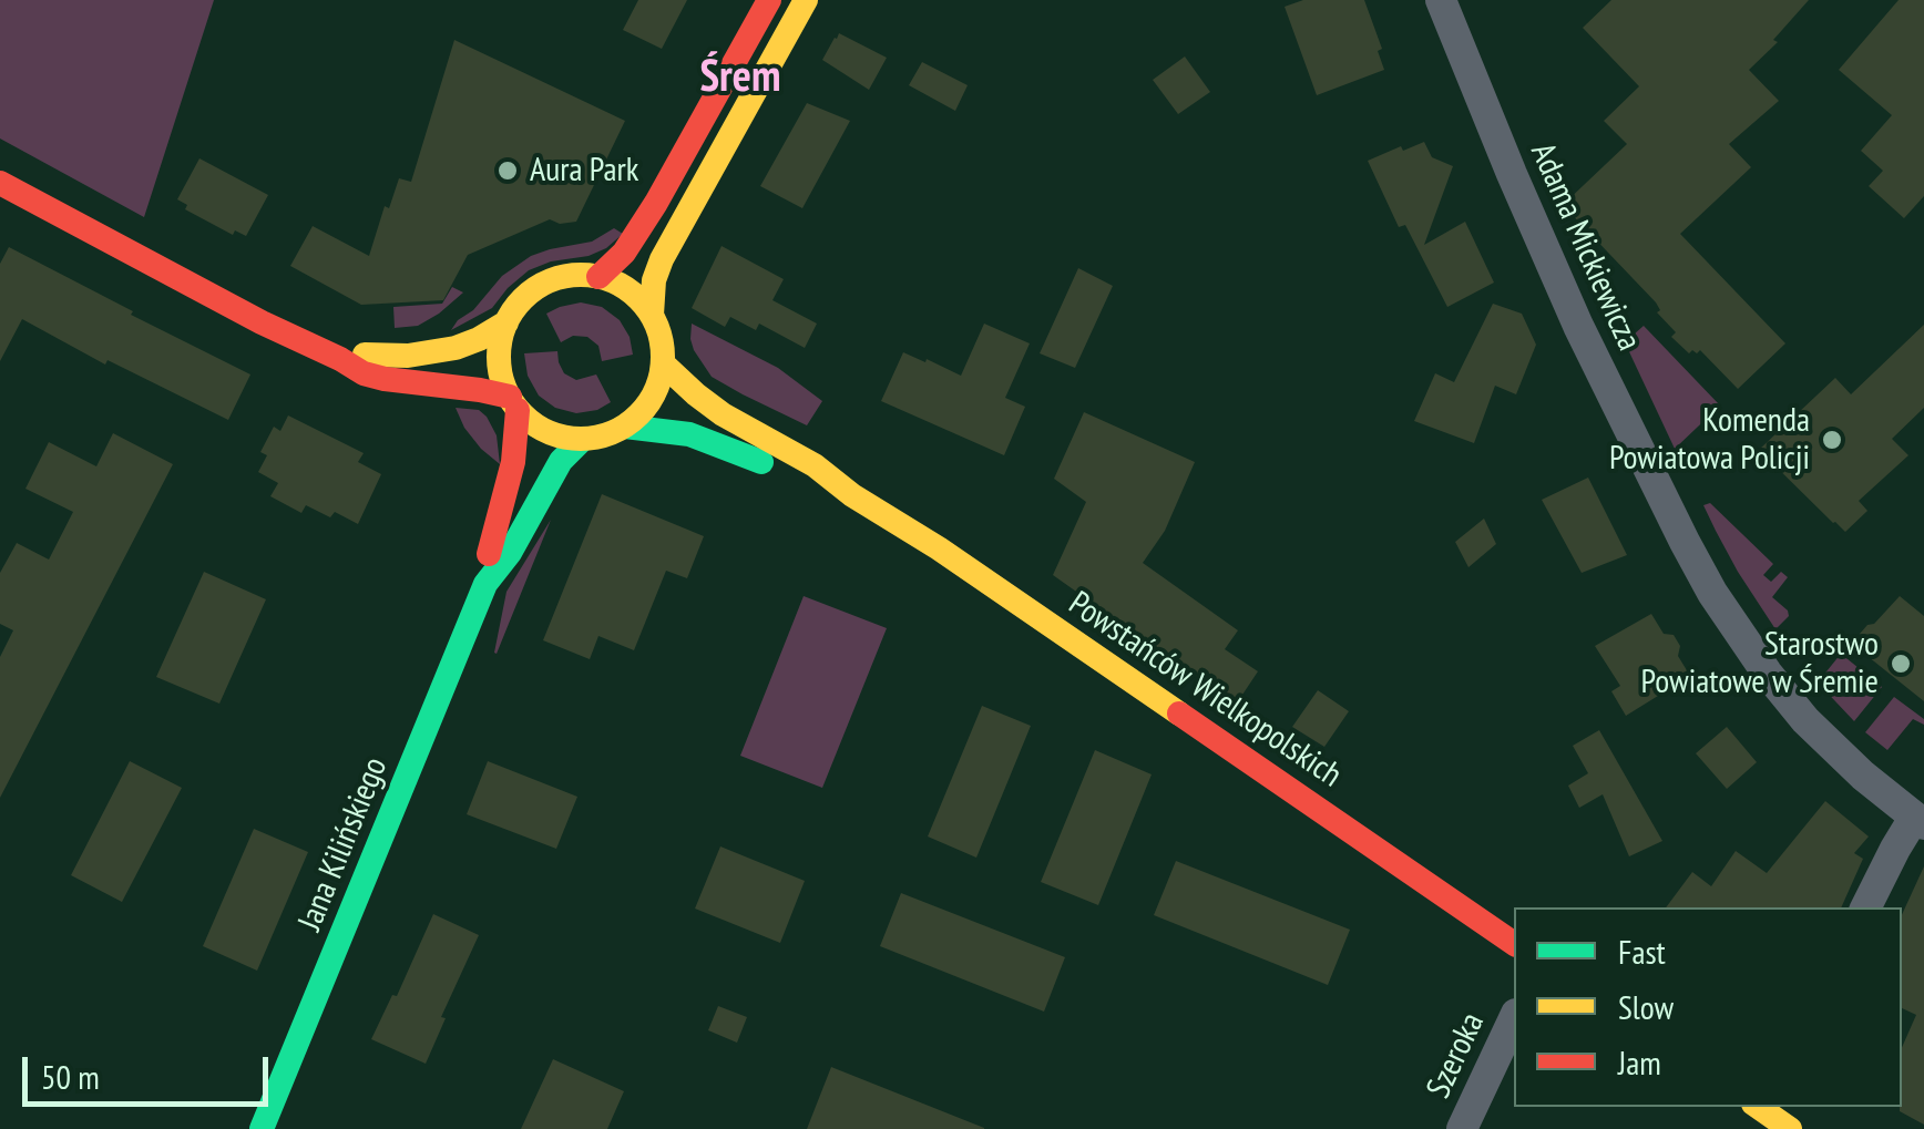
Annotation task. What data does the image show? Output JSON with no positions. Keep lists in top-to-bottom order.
{
  "streets": {
    "street": [
      "Adama Mickiewicza",
      "Powstańców Wielkopolskich",
      "Jana Kilińskiego",
      "Szeroka"
    ]
  },
  "crossings": [
    ["Powstańców Wielkopolskich", "Jana Kilińskiego"]
  ],
  "districts": ["Śrem"],
  "places": ["Aura Park", "Komenda Powiatowa Policji", "Starostwo Powiatowe w Śremie"],
  "legend": ["Fast", "Slow", "Jam"],
  "scale_bar": "50 m"
}
